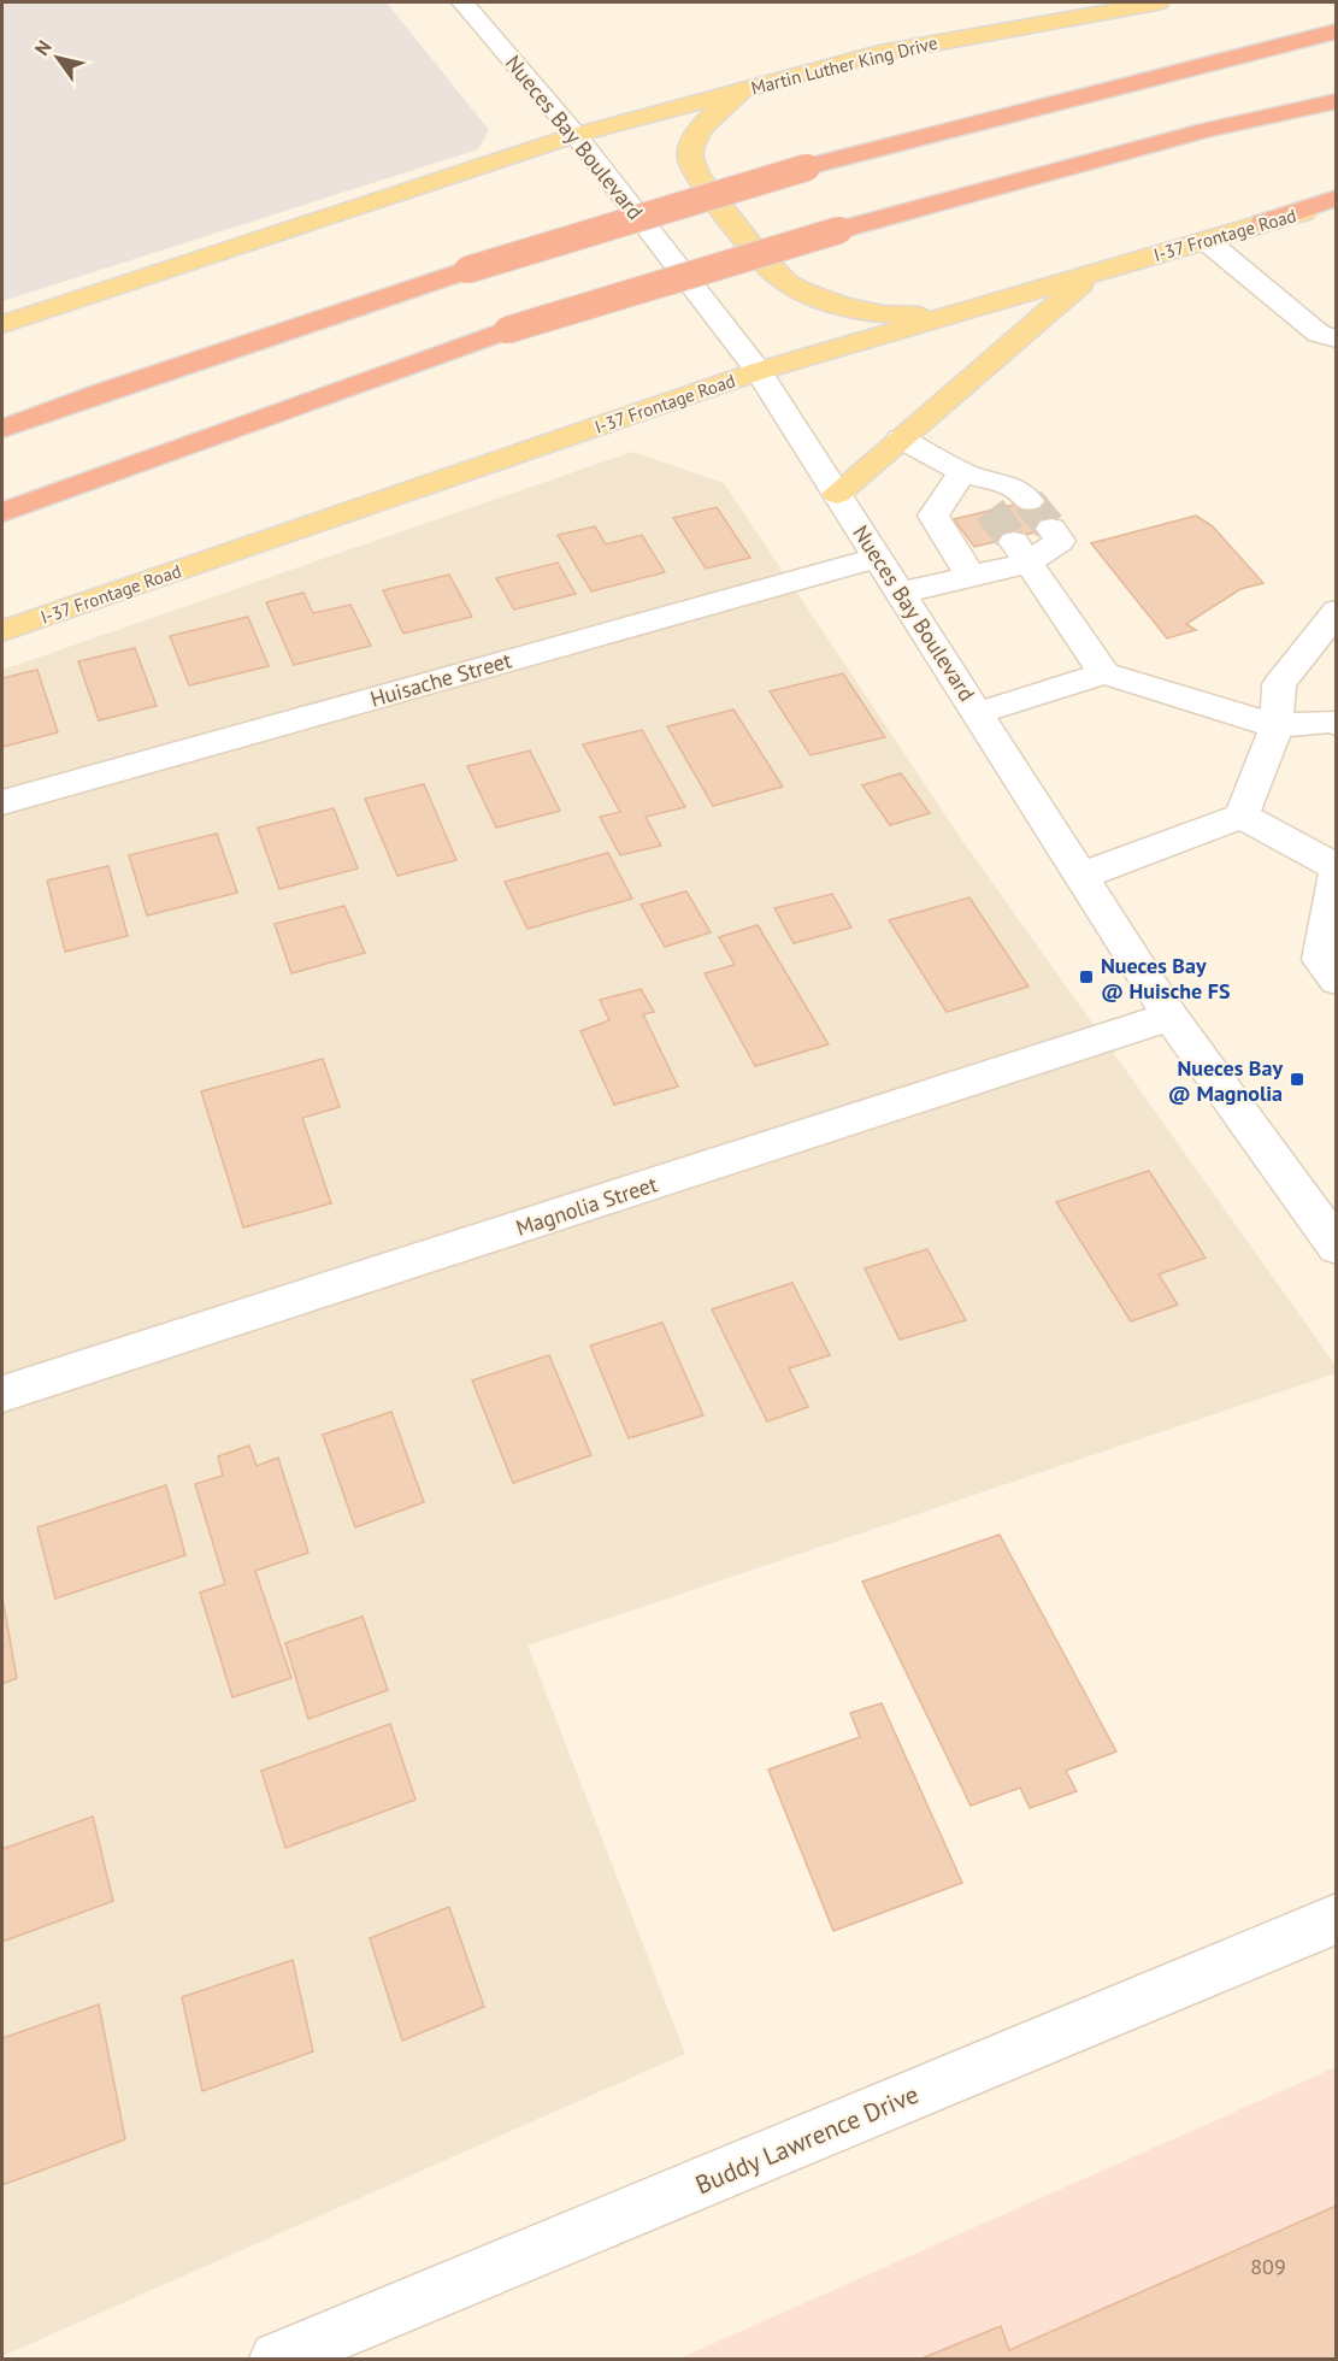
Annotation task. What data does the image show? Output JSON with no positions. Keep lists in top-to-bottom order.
{
  "streets": {
    "main road": ["Martin Luther King Drive", "I-37 Frontage Road"],
    "street": [
      "Nueces Bay Boulevard",
      "Huisache Street",
      "Magnolia Street",
      "Buddy Lawrence Drive"
    ]
  },
  "crossings": [
    ["Martin Luther King Drive", "Nueces Bay Boulevard"],
    ["Nueces Bay Boulevard", "I-37 Frontage Road"],
    ["Nueces Bay Boulevard", "Huisache Street"],
    ["Nueces Bay Boulevard", "Magnolia Street"]
  ],
  "places": {
    "transit": ["Nueces Bay @ Huische FS", "Nueces Bay @ Magnolia"]
  },
  "house_numbers": ["809"],
  "north": "top left"
}
